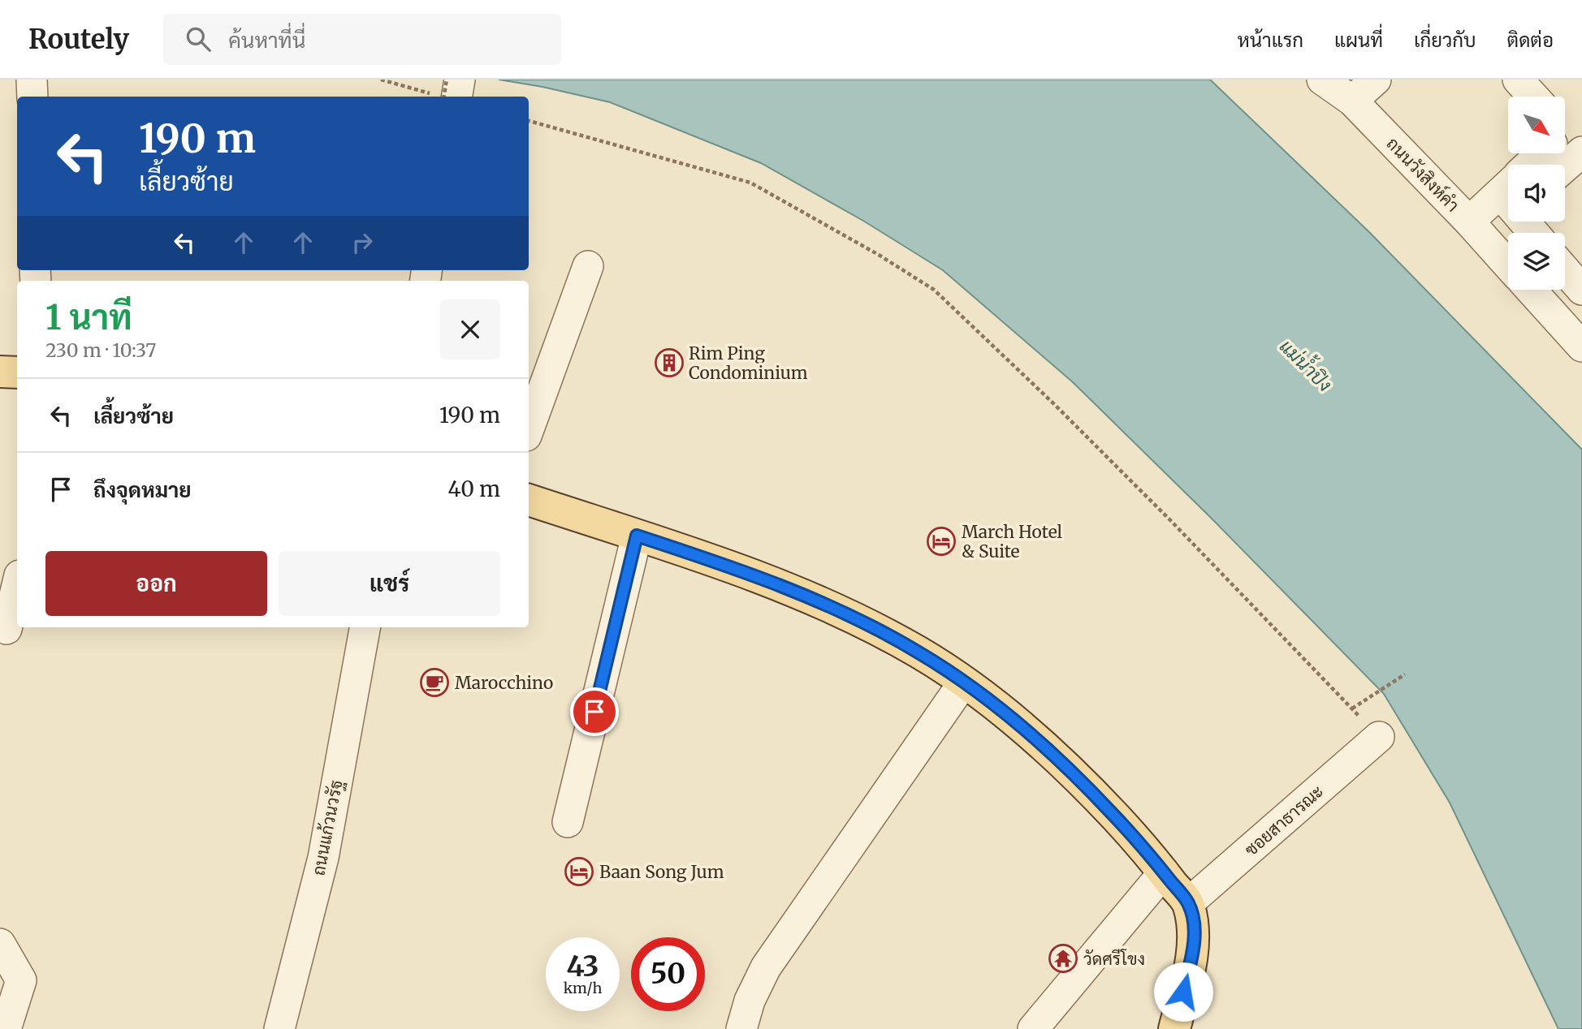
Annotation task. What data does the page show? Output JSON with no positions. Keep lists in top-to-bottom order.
{
  "streets": {
    "street": ["ถนนวังสิงห์คำ", "ซอยสาธารณะ", "ถนนแก้วนวรัฐ"]
  },
  "water": ["แม่น้ำปิง"],
  "places": {
    "building": ["Rim Ping Condominium"],
    "hotel": ["March Hotel & Suite", "Baan Song Jum"],
    "cafe": ["Marocchino"],
    "temple": ["วัดศรีโขง"]
  },
  "north": "bottom right",
  "page": {
    "header": "Routely",
    "search": "ค้นหาที่นี่",
    "nav": [
      "หน้าแรก",
      "แผนที่",
      "เกี่ยวกับ",
      "ติดต่อ"
    ],
    "turn": ["190 m", "เลี้ยวซ้าย"],
    "heading": ["1 นาที", "230 m · 10:37"],
    "list": [
      {
        "name": "เลี้ยวซ้าย",
        "value": "190 m"
      },
      {
        "name": "ถึงจุดหมาย",
        "value": "40 m"
      }
    ],
    "buttons": ["ออก", "แชร์"],
    "speed": "43 km/h",
    "limit": "50"
  }
}
